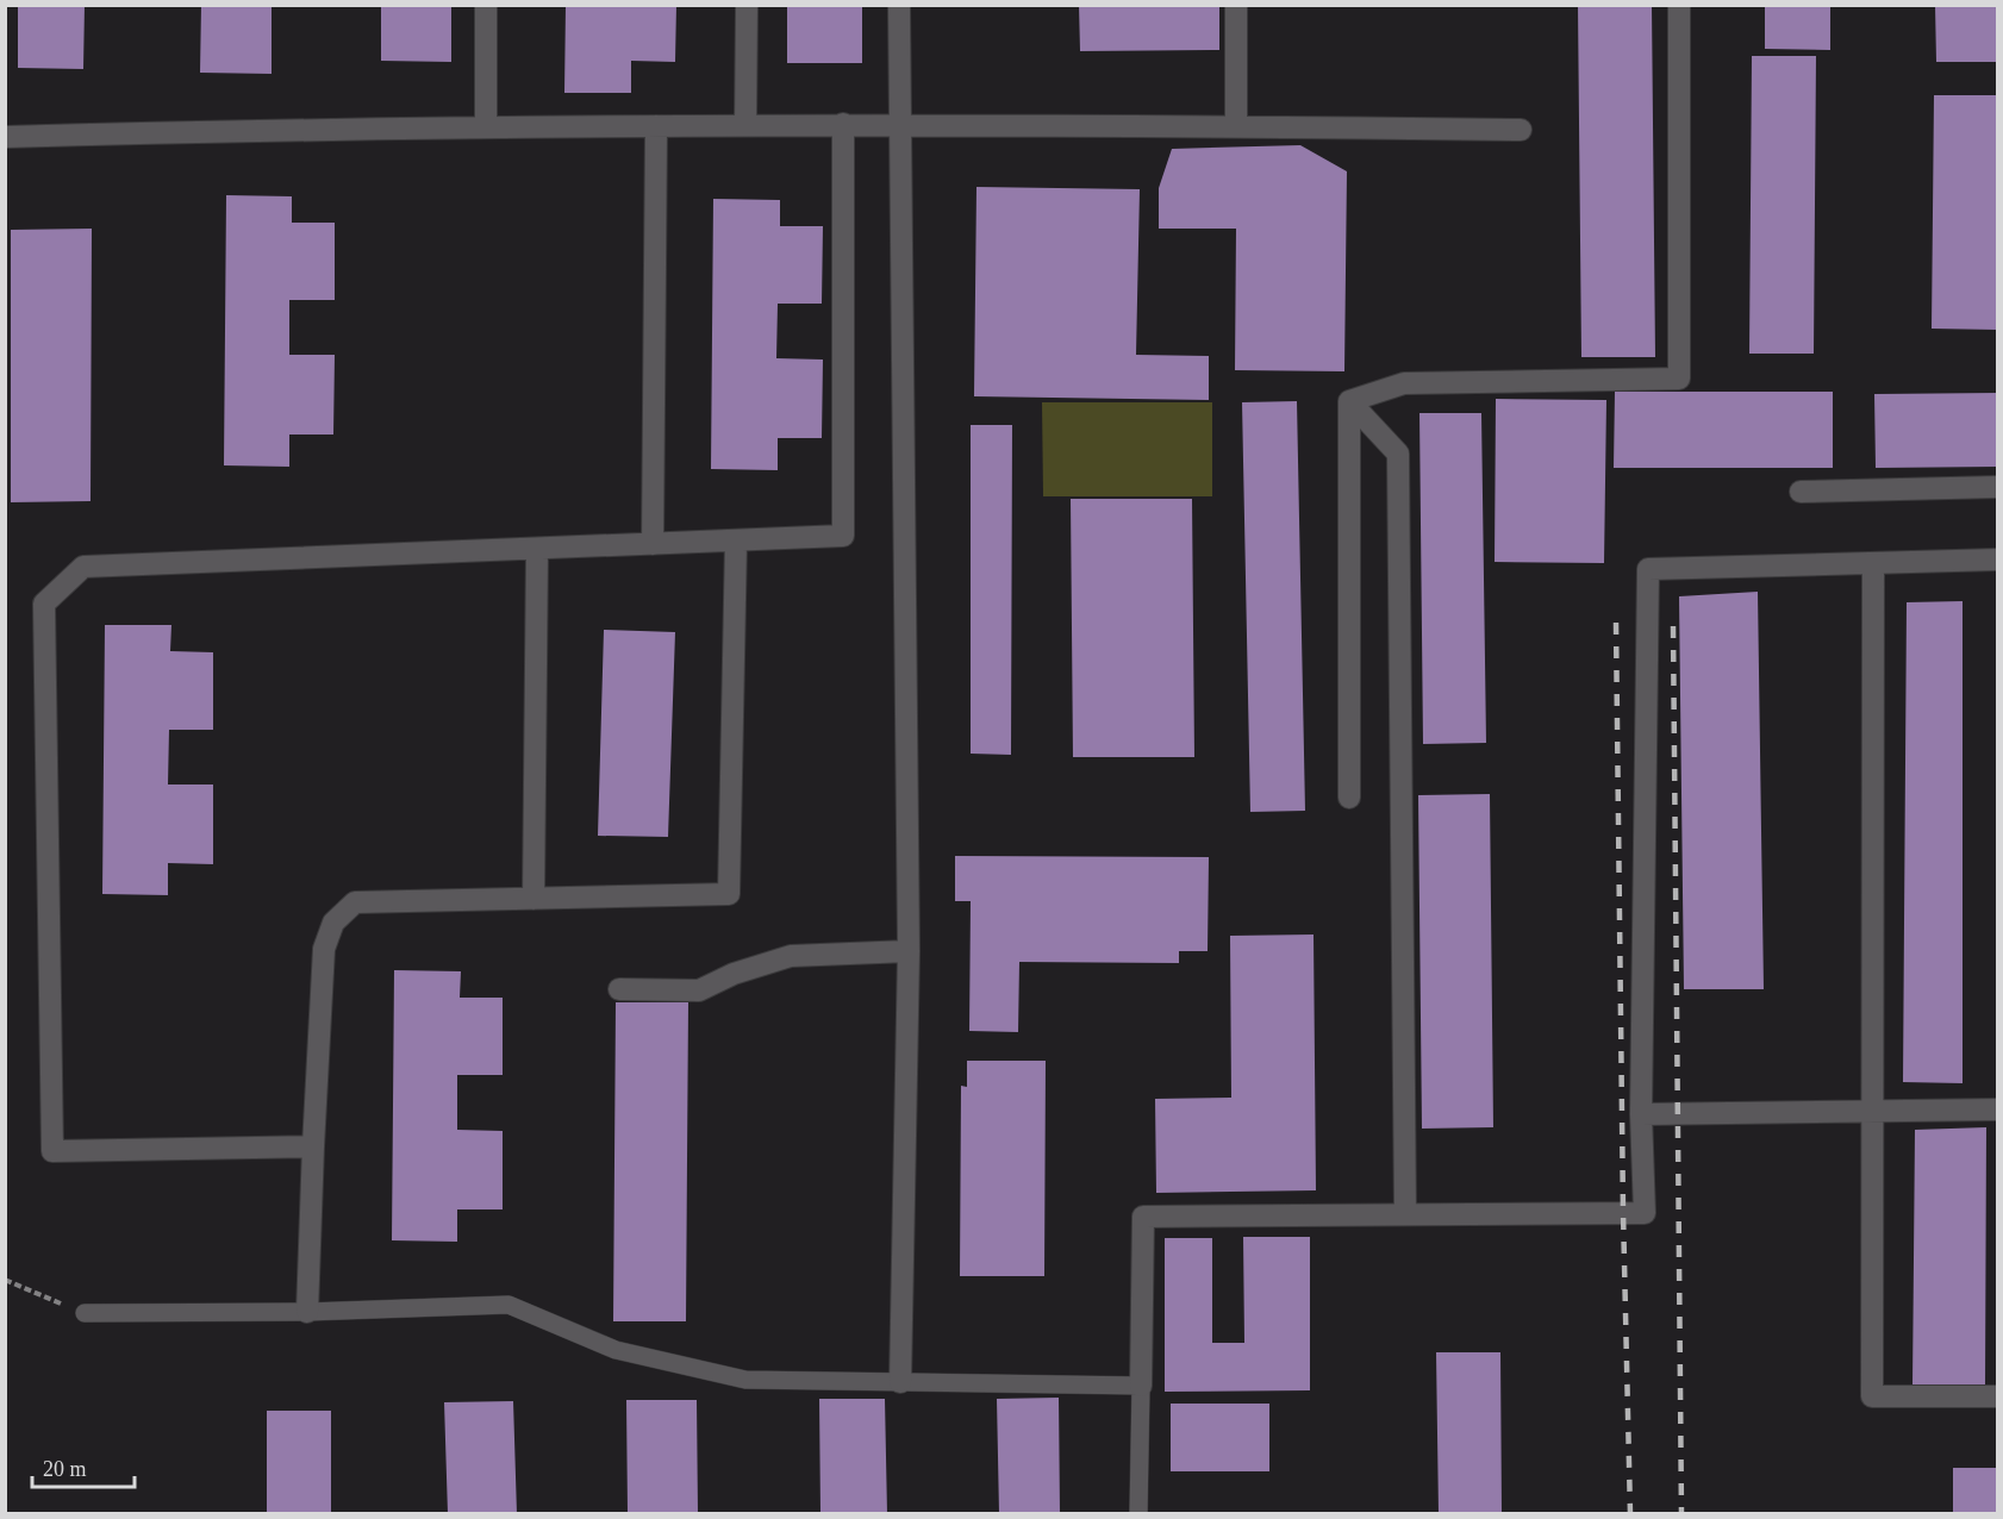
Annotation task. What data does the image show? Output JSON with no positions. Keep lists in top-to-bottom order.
{
  "scale_bar": "20 m"
}
